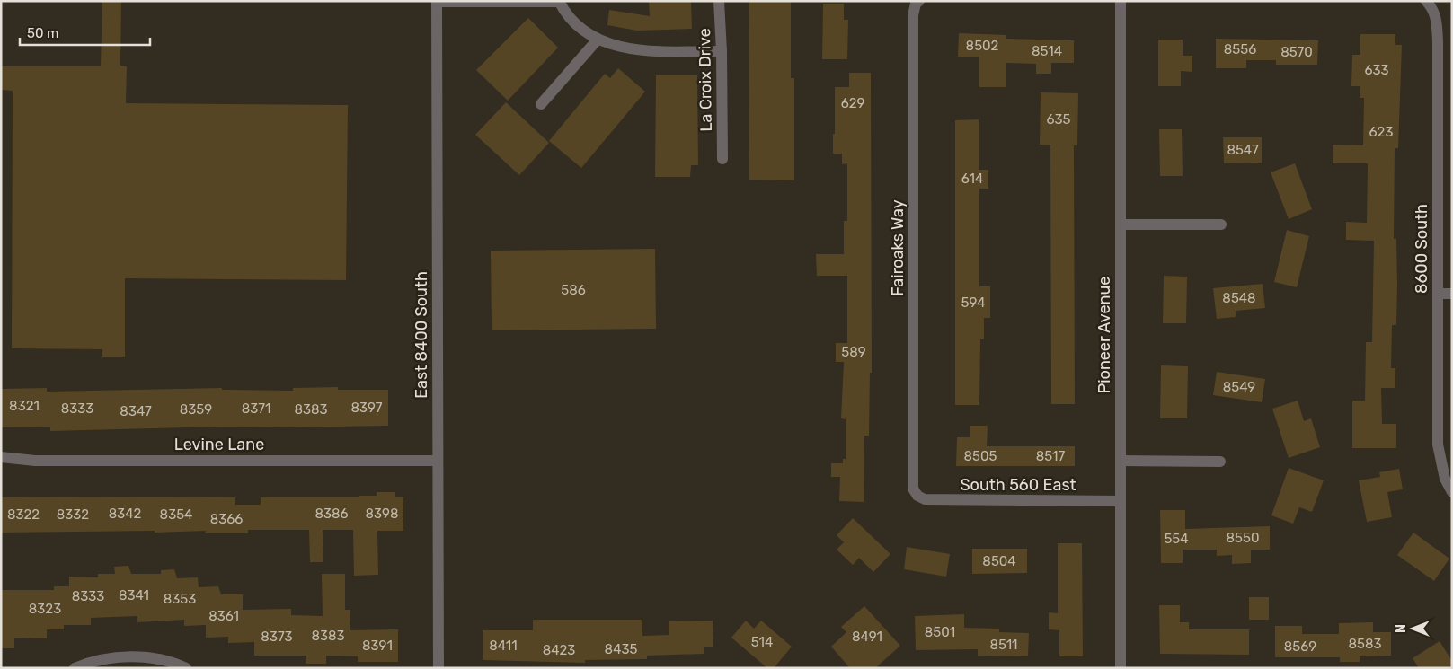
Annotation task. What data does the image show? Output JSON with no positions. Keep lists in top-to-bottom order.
{
  "streets": {
    "street": [
      "La Croix Drive",
      "Fairoaks Way",
      "8600 South",
      "East 8400 South",
      "Pioneer Avenue",
      "Levine Lane",
      "South 560 East"
    ]
  },
  "crossings": [
    ["Fairoaks Way", "South 560 East"],
    ["East 8400 South", "Levine Lane"],
    ["Pioneer Avenue", "South 560 East"]
  ],
  "house_numbers": [
    "8502",
    "8556",
    "8514",
    "8570",
    "633",
    "629",
    "635",
    "623",
    "8547",
    "614",
    "586",
    "8548",
    "594",
    "589",
    "8549",
    "8321",
    "8397",
    "8333",
    "8371",
    "8359",
    "8383",
    "8347",
    "8505",
    "8517",
    "8342",
    "8386",
    "8398",
    "8322",
    "8332",
    "8354",
    "8366",
    "8550",
    "554",
    "8504",
    "8341",
    "8333",
    "8353",
    "8323",
    "8361",
    "8501",
    "8383",
    "8373",
    "8491",
    "514",
    "8583",
    "8511",
    "8391",
    "8411",
    "8569",
    "8435",
    "8423"
  ],
  "scale_bar": "50 m",
  "north": "left"
}
